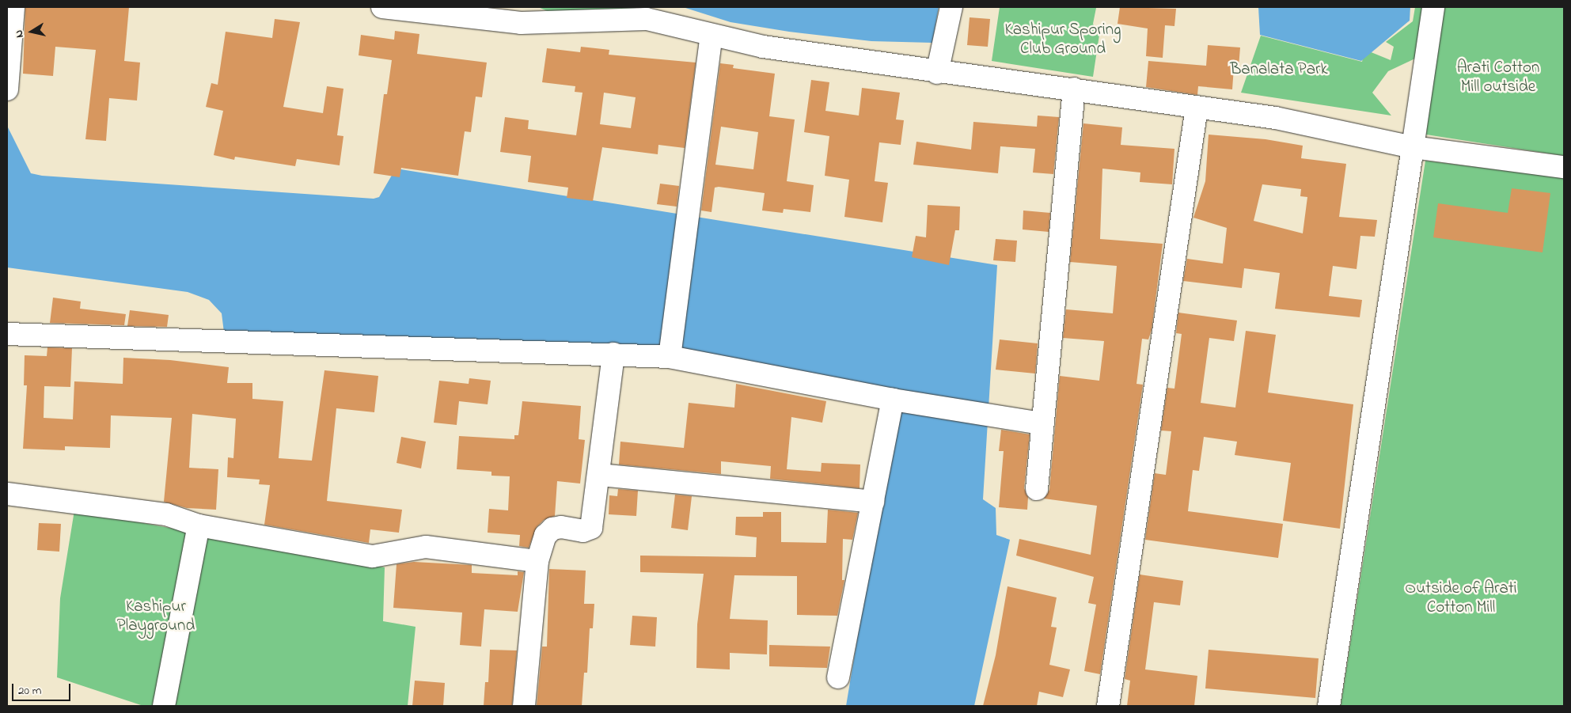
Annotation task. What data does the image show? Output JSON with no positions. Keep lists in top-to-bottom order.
{
  "parks": [
    "Kashipur Sporing Club Ground",
    "Arati Cotton Mill outside",
    "Banalata Park",
    "Outside of Arati Cotton Mill",
    "Kashipur Playground"
  ],
  "scale_bar": "20 m",
  "north": "left"
}
